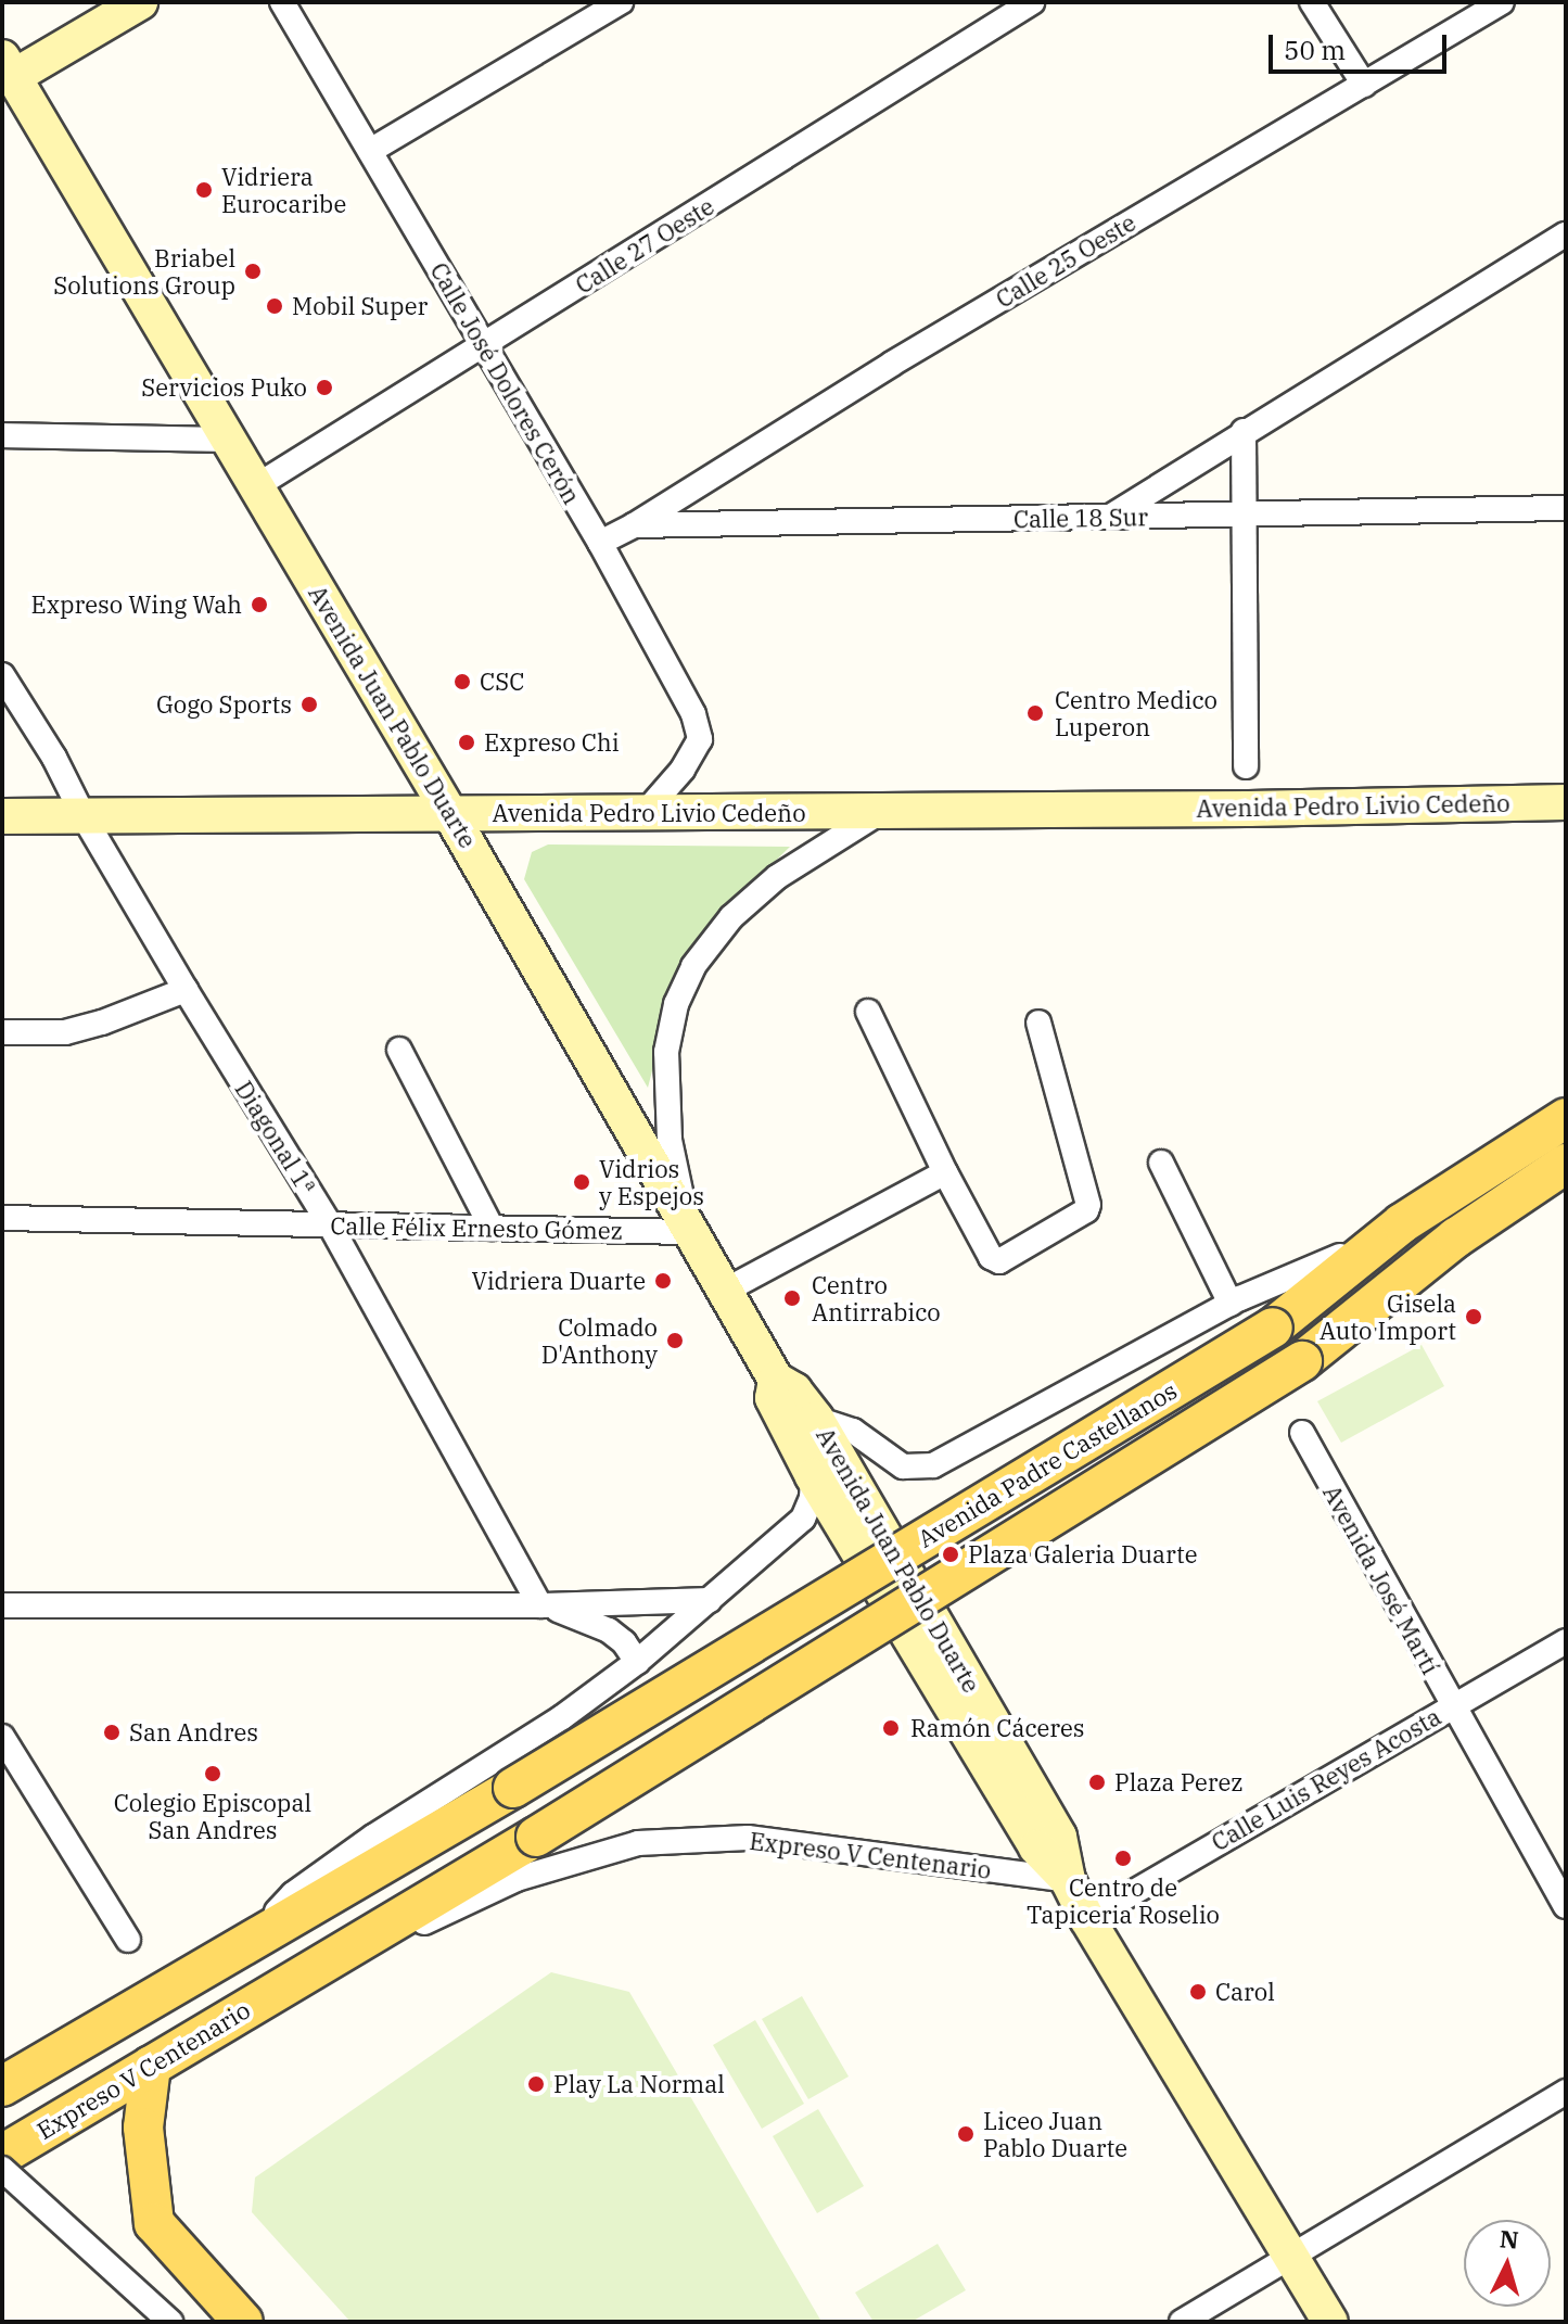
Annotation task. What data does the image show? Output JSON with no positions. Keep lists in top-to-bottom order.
{
  "streets": {
    "main road": [
      "Avenida Juan Pablo Duarte",
      "Avenida Pedro Livio Cedeño",
      "Avenida Padre Castellanos",
      "Expreso V Centenario"
    ],
    "street": [
      "Calle 27 Oeste",
      "Calle 25 Oeste",
      "Calle José Dolores Cerón",
      "Calle 18 Sur",
      "Diagonal 1ª",
      "Calle Félix Ernesto Gómez",
      "Avenida José Martí",
      "Calle Luis Reyes Acosta"
    ]
  },
  "crossings": [
    ["Calle 27 Oeste", "Calle José Dolores Cerón"],
    ["Calle 27 Oeste", "Avenida Juan Pablo Duarte"],
    ["Calle 25 Oeste", "Calle 18 Sur"],
    ["Calle José Dolores Cerón", "Calle 18 Sur"],
    ["Calle José Dolores Cerón", "Avenida Pedro Livio Cedeño"],
    ["Avenida Juan Pablo Duarte", "Avenida Pedro Livio Cedeño"],
    ["Avenida Juan Pablo Duarte", "Calle Félix Ernesto Gómez"],
    ["Avenida Juan Pablo Duarte", "Expreso V Centenario"],
    ["Avenida Pedro Livio Cedeño", "Diagonal 1ª"],
    ["Avenida Pedro Livio Cedeño", "Calle Félix Ernesto Gómez"],
    ["Diagonal 1ª", "Calle Félix Ernesto Gómez"],
    ["Avenida Padre Castellanos", "Expreso V Centenario"],
    ["Avenida José Martí", "Calle Luis Reyes Acosta"]
  ],
  "places": [
    "Vidriera Eurocaribe",
    "Briabel Solutions Group",
    "Mobil Super",
    "Servicios Puko",
    "Expreso Wing Wah",
    "CSC",
    "Gogo Sports",
    "Centro Medico Luperon",
    "Expreso Chi",
    "Vidrios y Espejos",
    "Vidriera Duarte",
    "Centro Antirrabico",
    "Gisela Auto Import",
    "Colmado D'Anthony",
    "Plaza Galeria Duarte",
    "Ramón Cáceres",
    "San Andres",
    "Colegio Episcopal San Andres",
    "Plaza Perez",
    "Centro de Tapiceria Roselio",
    "Carol",
    "Play La Normal",
    "Liceo Juan Pablo Duarte"
  ],
  "scale_bar": "50 m",
  "north": "top"
}
